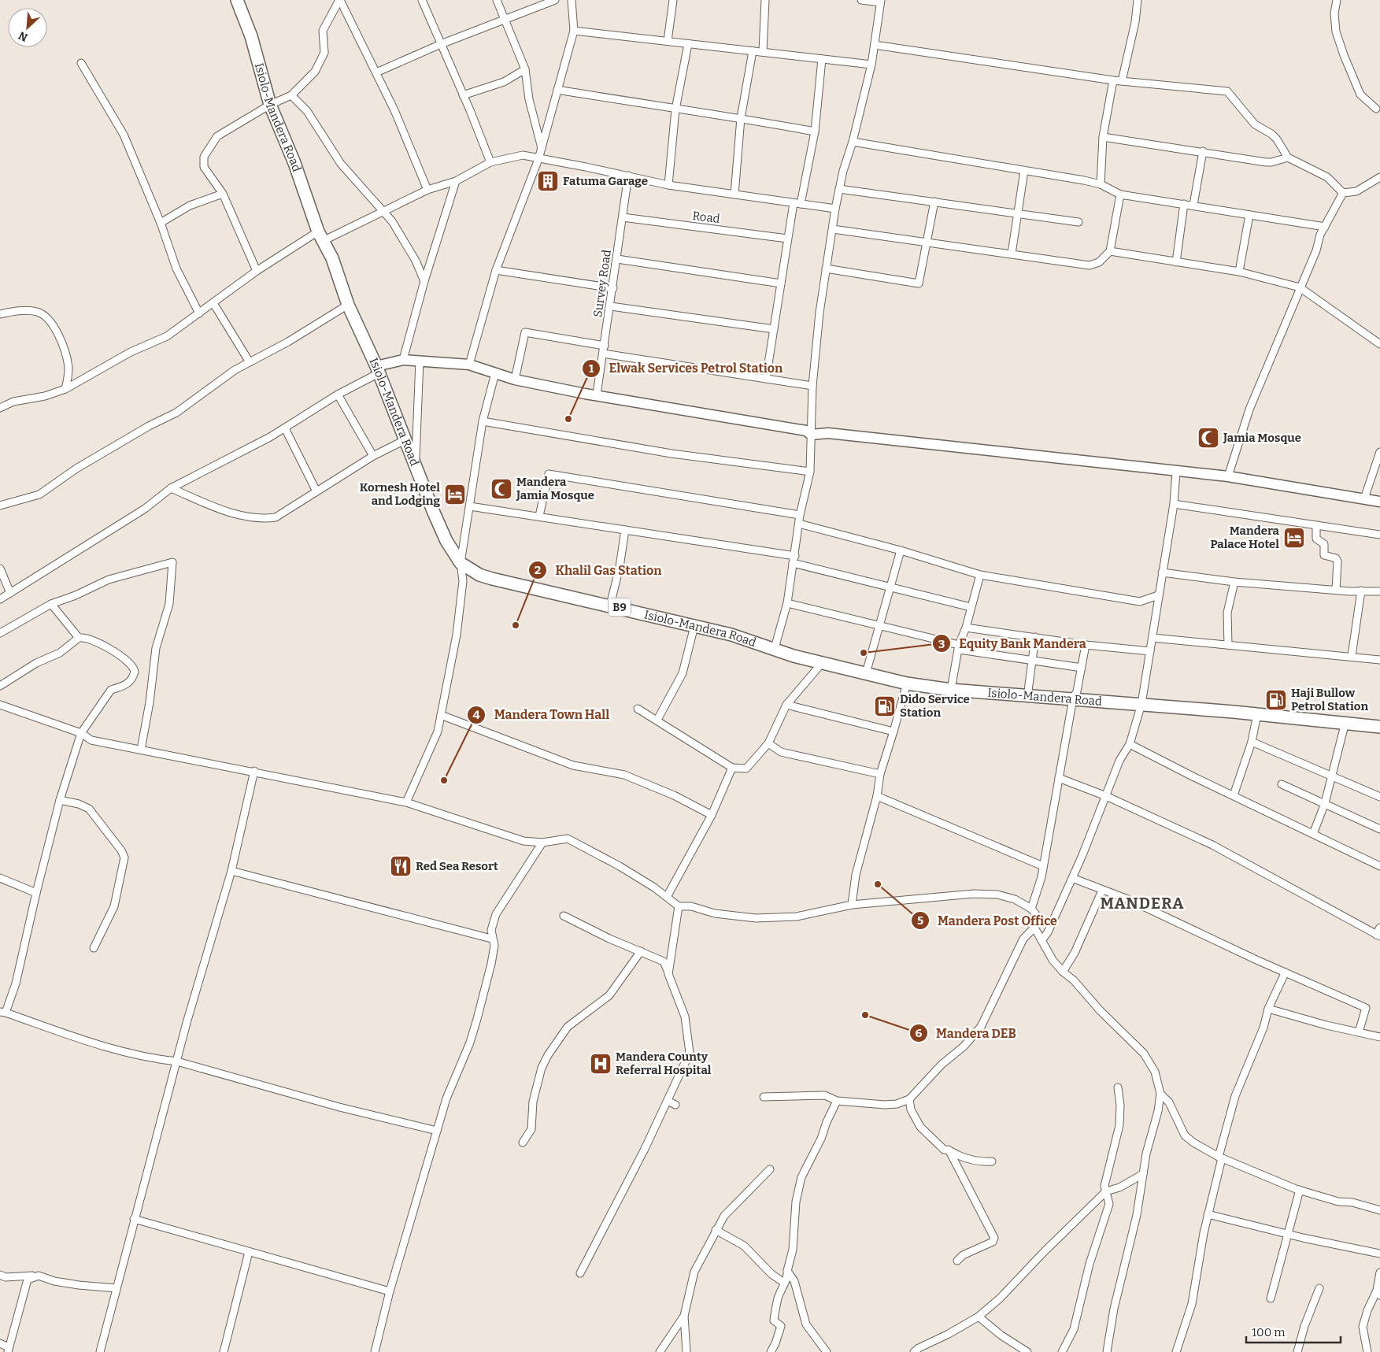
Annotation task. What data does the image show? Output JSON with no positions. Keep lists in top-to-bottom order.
{
  "streets": {
    "highway": ["Isiolo-Mandera Road", "B9"],
    "street": ["Road", "Survey Road"]
  },
  "crossings": [
    ["Road", "Survey Road"]
  ],
  "districts": ["MANDERA"],
  "places": {
    "building": ["Fatuma Garage"],
    "other": [
      "Elwak Services Petrol Station",
      "Khalil Gas Station",
      "Equity Bank Mandera",
      "Mandera Town Hall",
      "Mandera Post Office",
      "Mandera DEB"
    ],
    "mosque": ["Jamia Mosque", "Mandera Jamia Mosque"],
    "hotel": ["Kornesh Hotel and Lodging", "Mandera Palace Hotel"],
    "fuel station": ["Haji Bullow Petrol Station", "Dido Service Station"],
    "restaurant": ["Red Sea Resort"],
    "hospital": ["Mandera County Referral Hospital"]
  },
  "scale_bar": "100 m",
  "north": "bottom left"
}
